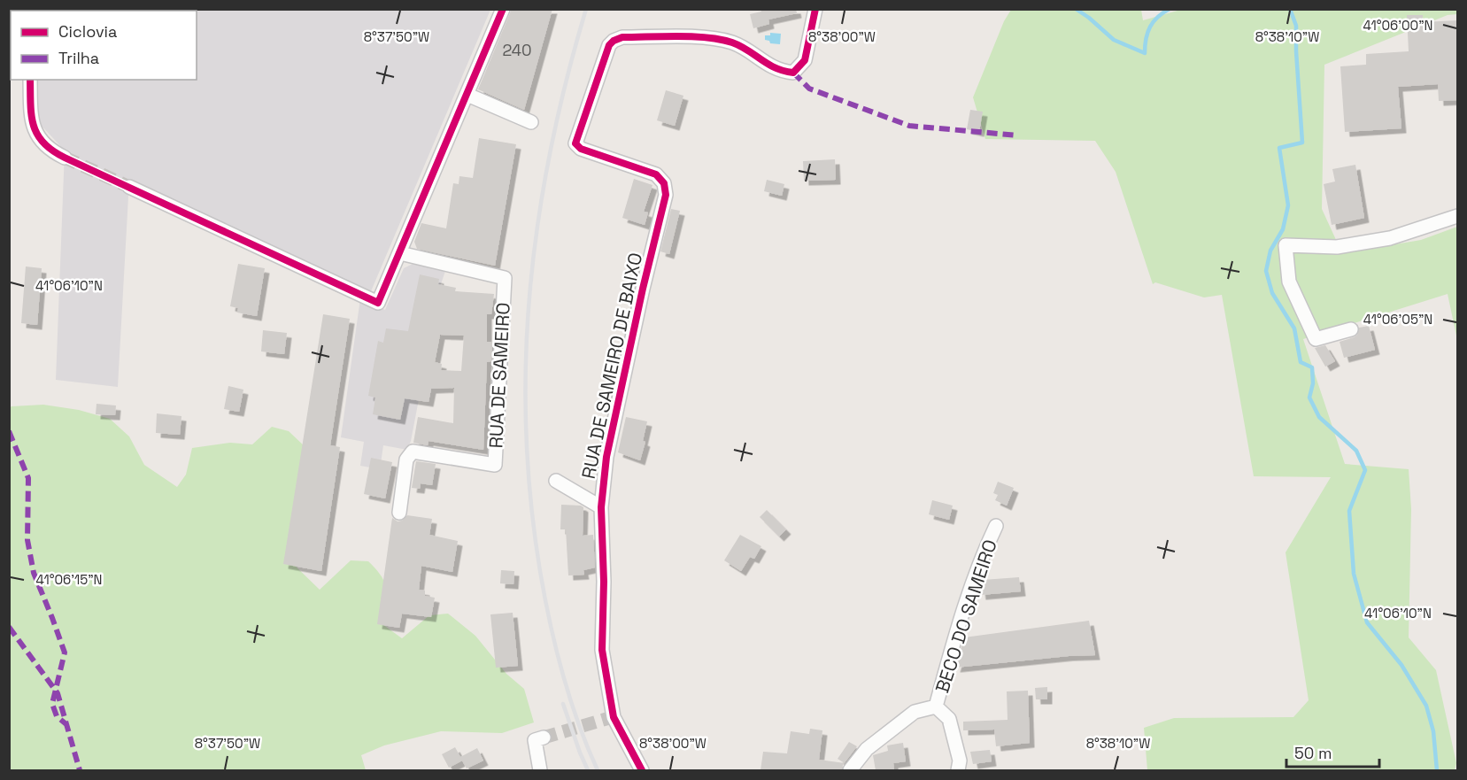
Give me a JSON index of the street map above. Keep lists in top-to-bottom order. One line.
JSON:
{"streets":{"street":["RUA DE SAMEIRO DE BAIXO","RUA DE SAMEIRO","BECO DO SAMEIRO"]},"house_numbers":["240"],"legend":["Ciclovia","Trilha"],"scale_bar":"50 m","coordinates":["41°06'00\"N","8°37'50\"W","8°38'00\"W","8°38'10\"W","41°06'10\"N","41°06'05\"N","41°06'15\"N"]}
